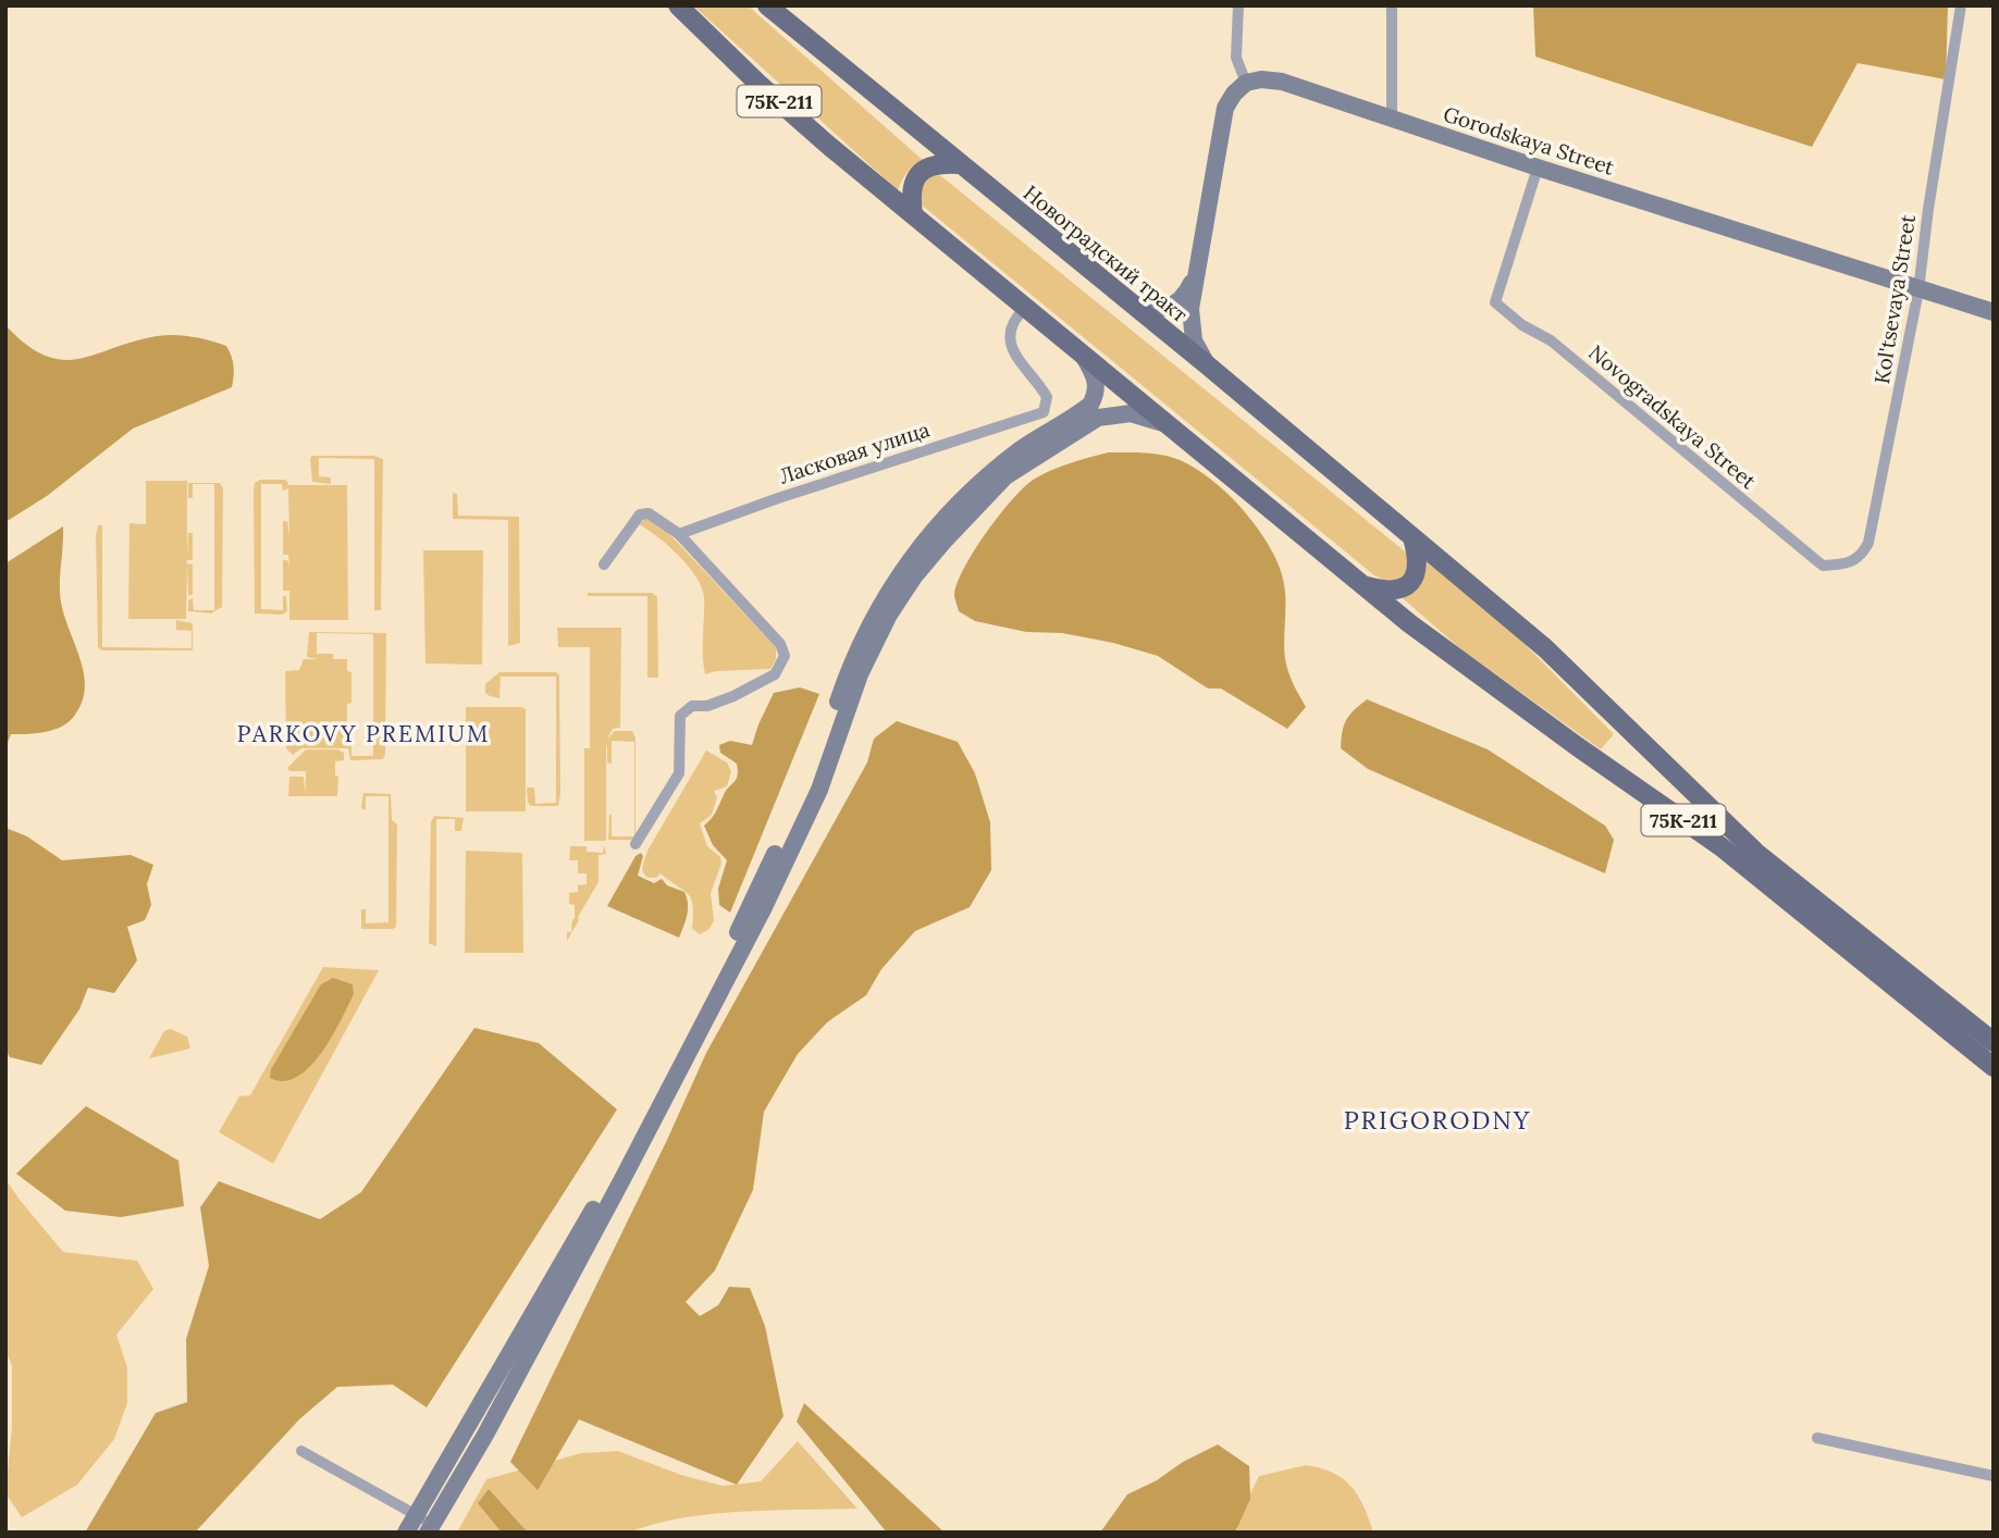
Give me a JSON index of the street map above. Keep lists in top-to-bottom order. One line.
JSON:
{"streets":{"main road":["75К-211","Gorodskaya Street","Новоградский тракт"],"street":["Kol'tsevaya Street","Novogradskaya Street","Ласковая улица"]},"crossings":[["75К-211","Ласковая улица"],["Gorodskaya Street","Kol'tsevaya Street"],["Gorodskaya Street","Novogradskaya Street"],["Kol'tsevaya Street","Novogradskaya Street"]],"districts":["PARKOVY PREMIUM","PRIGORODNY"]}
